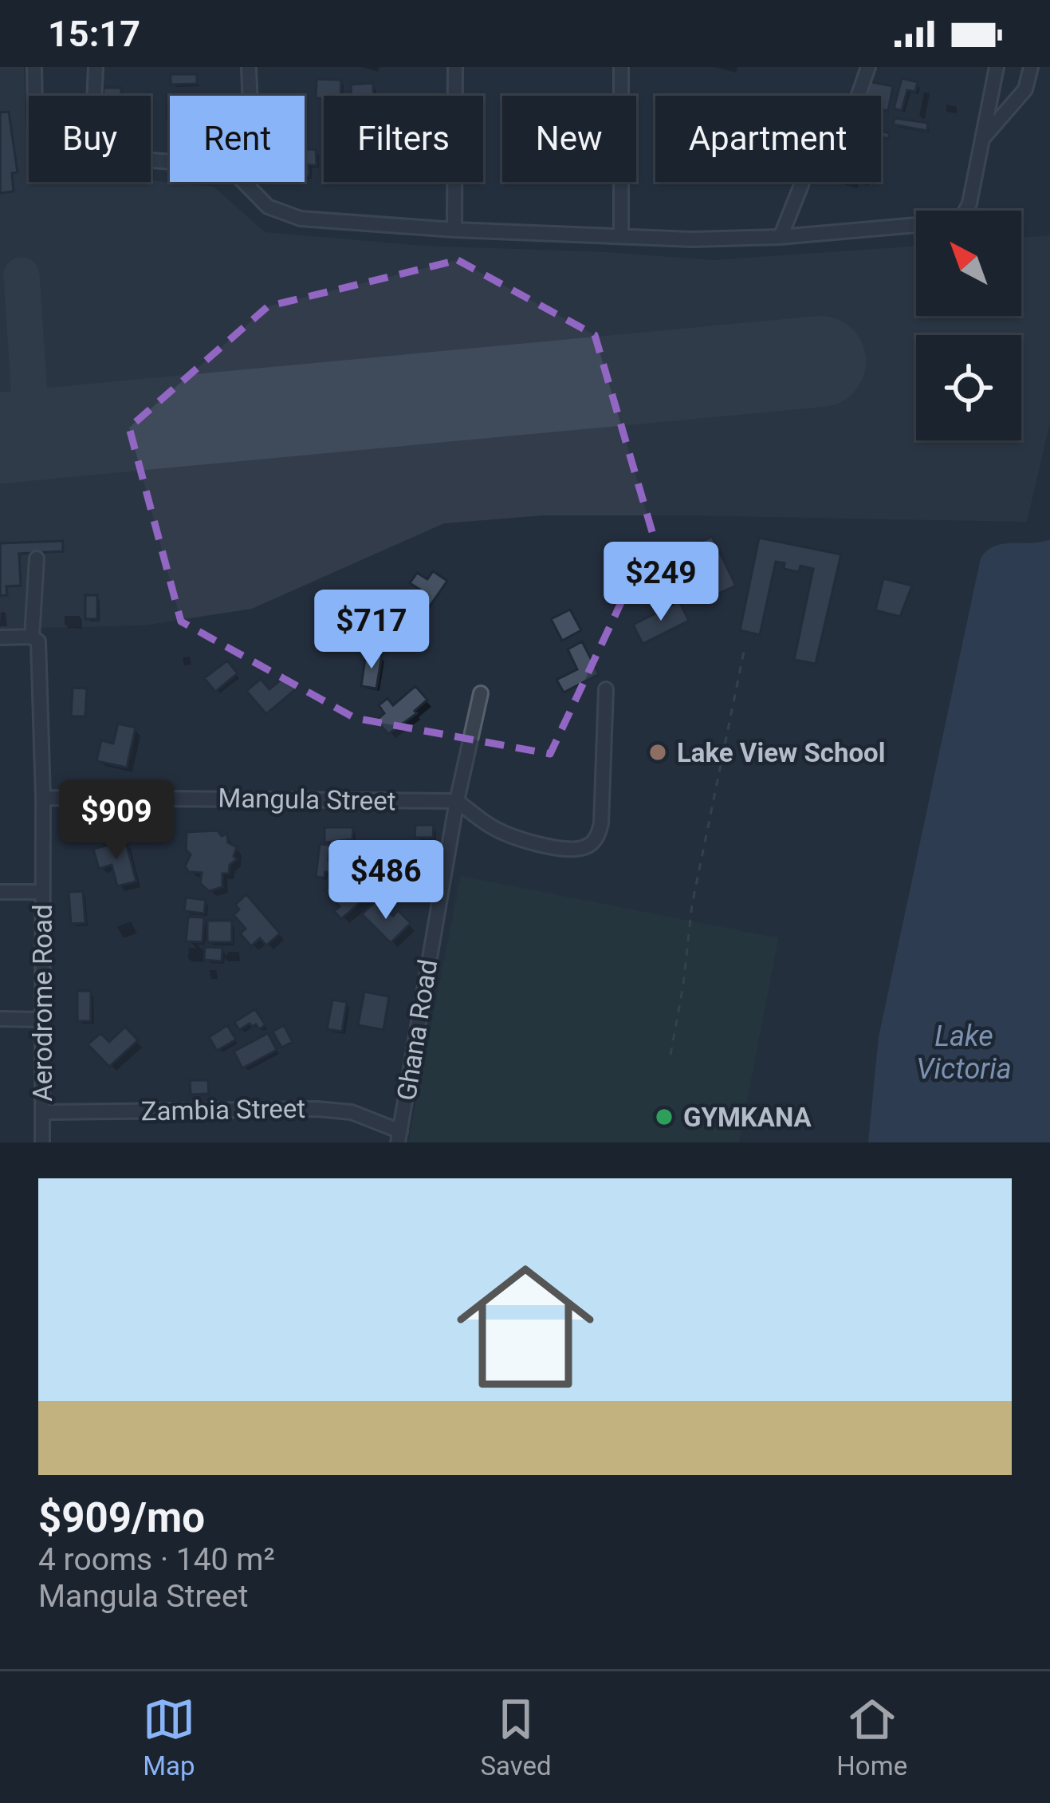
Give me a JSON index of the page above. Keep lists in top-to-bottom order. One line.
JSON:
{"streets":{"street":["Mangula Street","Aerodrome Road","Ghana Road","Zambia Street"]},"crossings":[["Mangula Street","Aerodrome Road"],["Mangula Street","Ghana Road"],["Aerodrome Road","Zambia Street"],["Ghana Road","Zambia Street"]],"water":["Lake Victoria"],"places":["Lake View School","GYMKANA"],"north":"top left","page":{"status":"15:17","chip":["Buy","Rent","Filters","New","Apartment"],"price":["$249","$717","$909","$486"],"list":[{"name":"$909/mo","note":"4 rooms · 140 m² · Mangula Street"}],"tabs":["Map","Saved","Home"]}}
